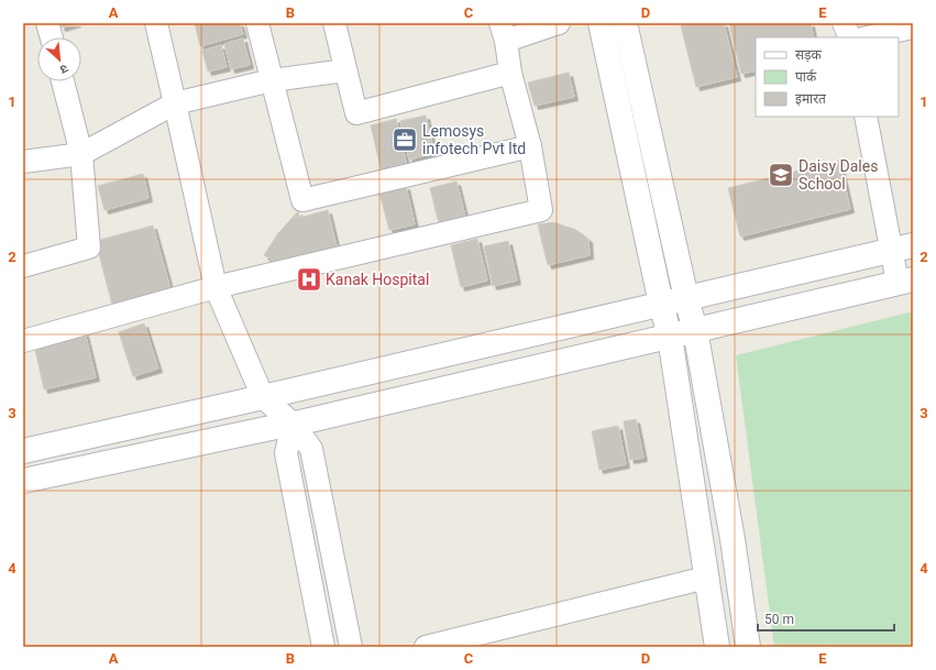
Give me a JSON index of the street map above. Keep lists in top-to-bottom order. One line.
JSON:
{"places":{"office":["Lemosys infotech Pvt ltd"],"school or university":["Daisy Dales School"],"hospital":["Kanak Hospital"]},"legend":["सड़क","पार्क","इमारत"],"scale_bar":"50 m","north":"bottom right","grid":{"columns":["A","B","C","D","E"],"rows":["1","2","3","4"]}}
